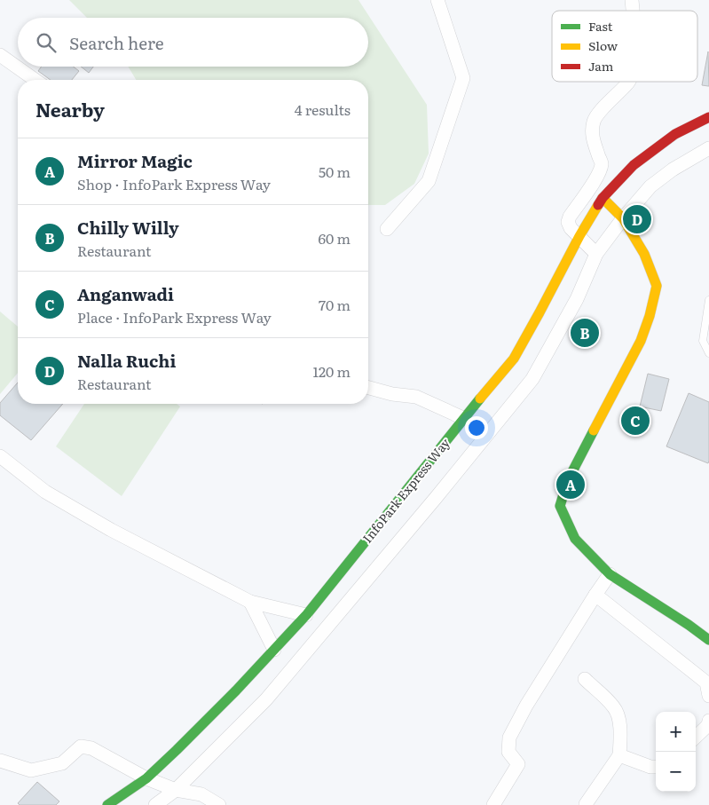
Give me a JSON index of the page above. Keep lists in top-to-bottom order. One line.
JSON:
{"streets":{"street":["InfoPark Express Way"]},"legend":["Fast","Slow","Jam"],"page":{"search":"Search here","heading":["Nearby","4 results"],"list":[{"mark":"A","name":"Mirror Magic","note":"Shop · InfoPark Express Way","value":"50 m"},{"mark":"B","name":"Chilly Willy","note":"Restaurant","value":"60 m"},{"mark":"C","name":"Anganwadi","note":"Place · InfoPark Express Way","value":"70 m"},{"mark":"D","name":"Nalla Ruchi","note":"Restaurant","value":"120 m"}],"pins":["D","B","C","A"],"map_buttons":["+","−"]}}
